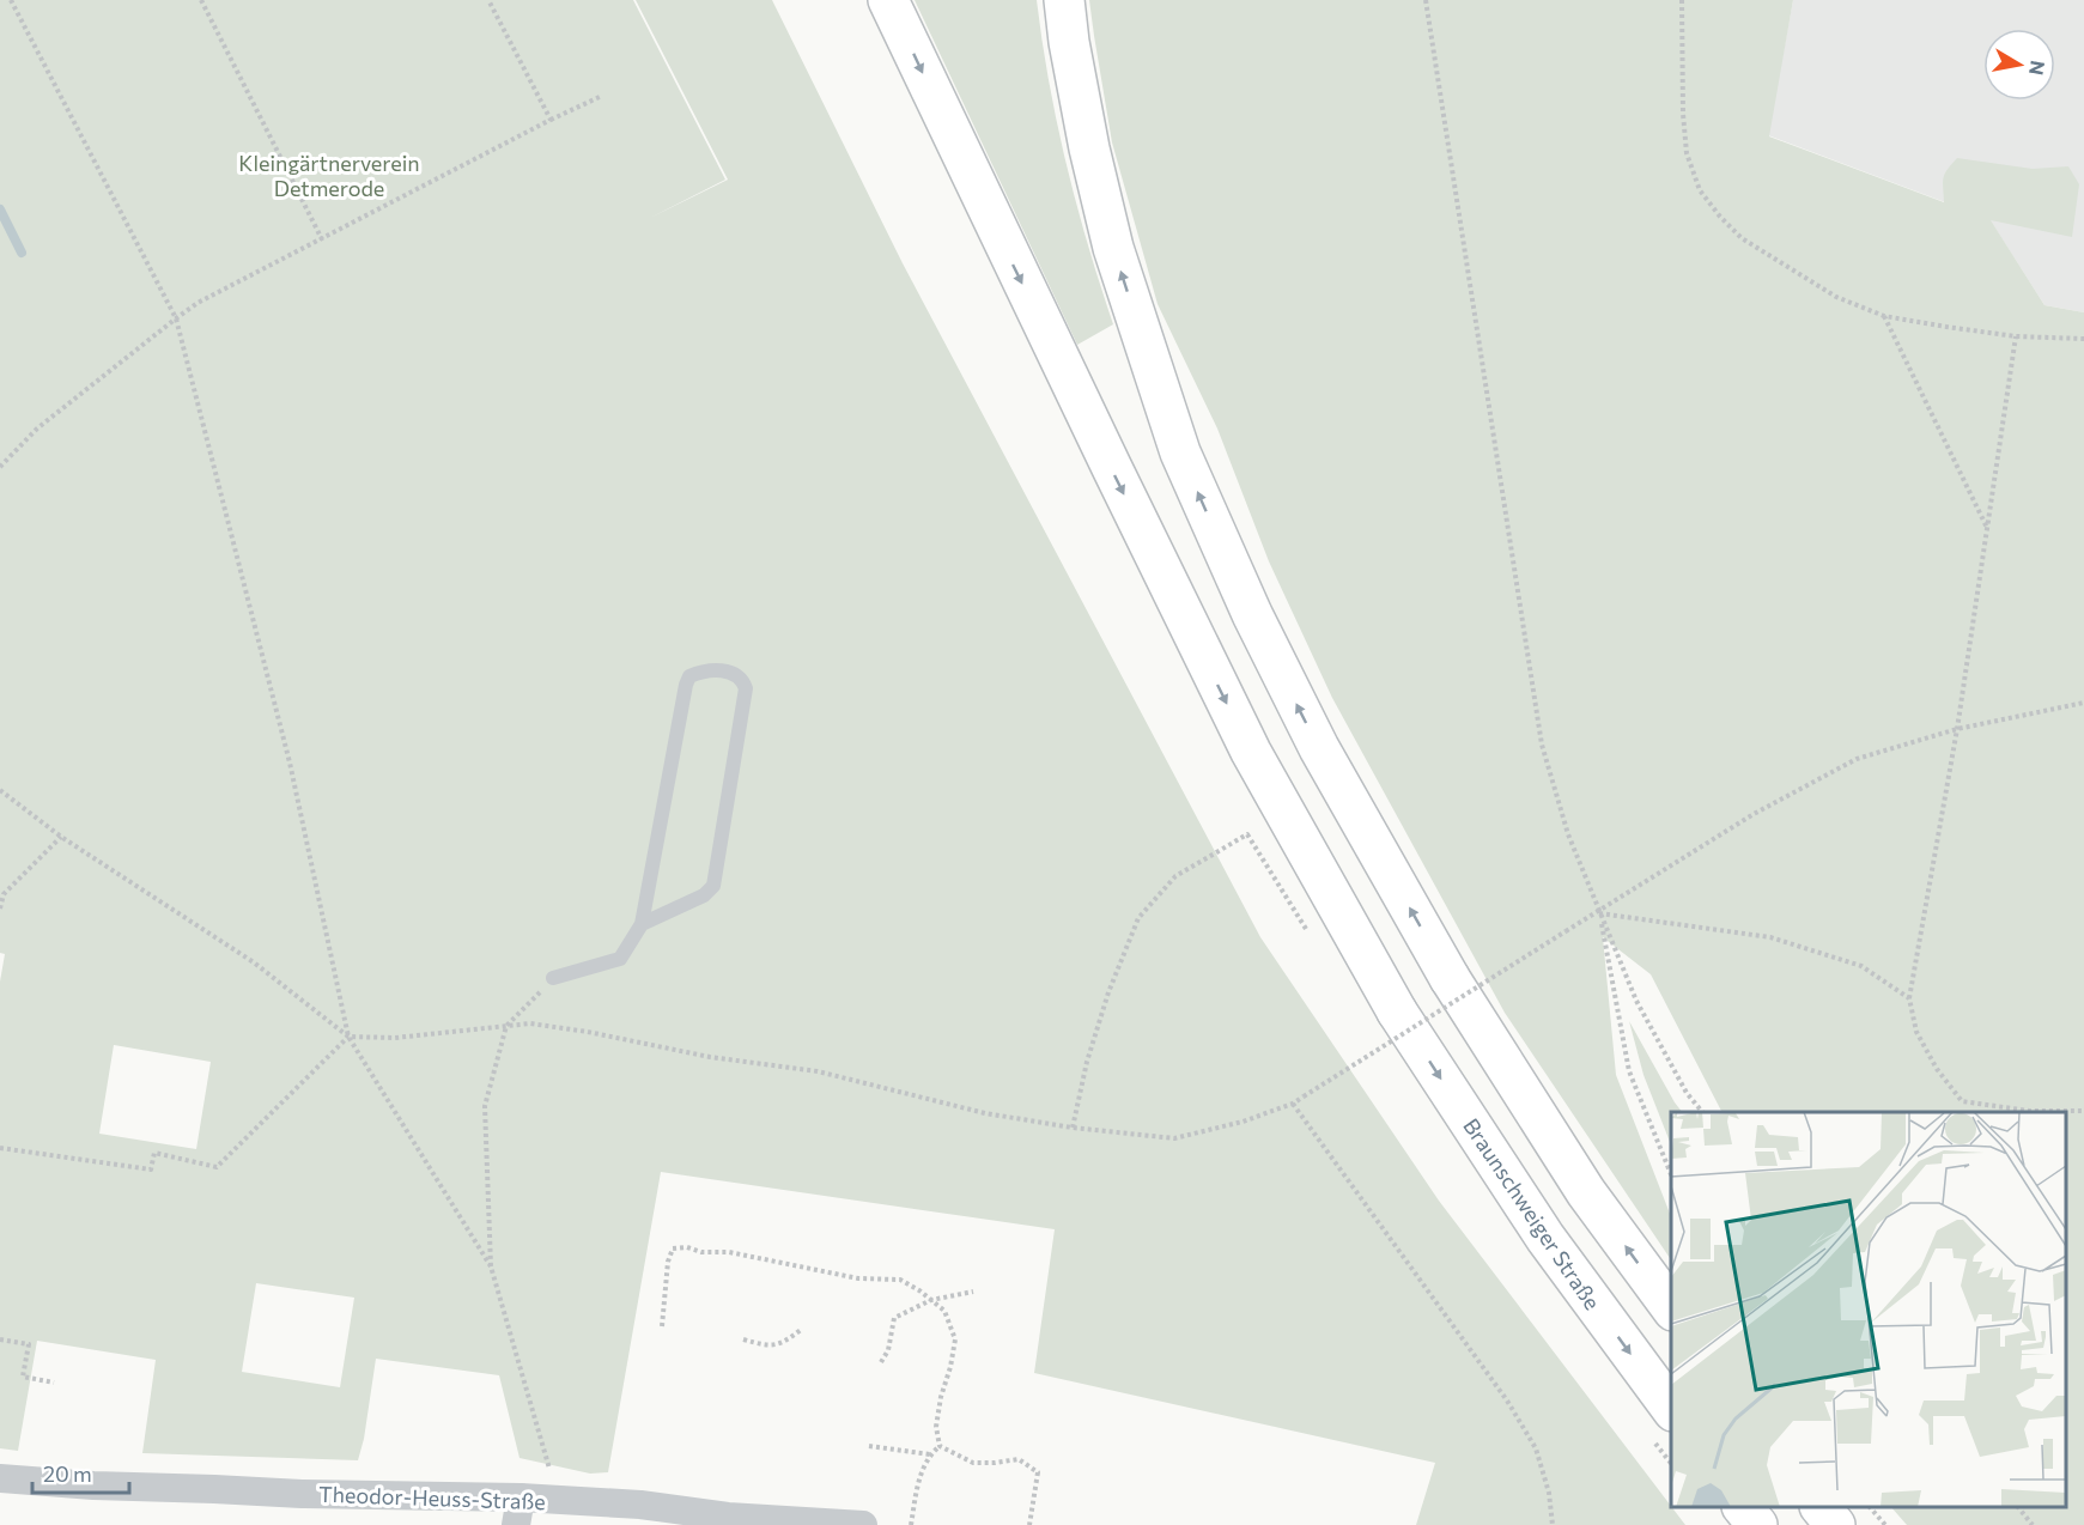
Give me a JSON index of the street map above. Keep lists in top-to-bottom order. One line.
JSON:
{"streets":{"highway":["Braunschweiger Straße"],"street":["Theodor-Heuss-Straße"]},"parks":["Kleingärtnerverein Detmerode"],"scale_bar":"20 m","north":"right"}
